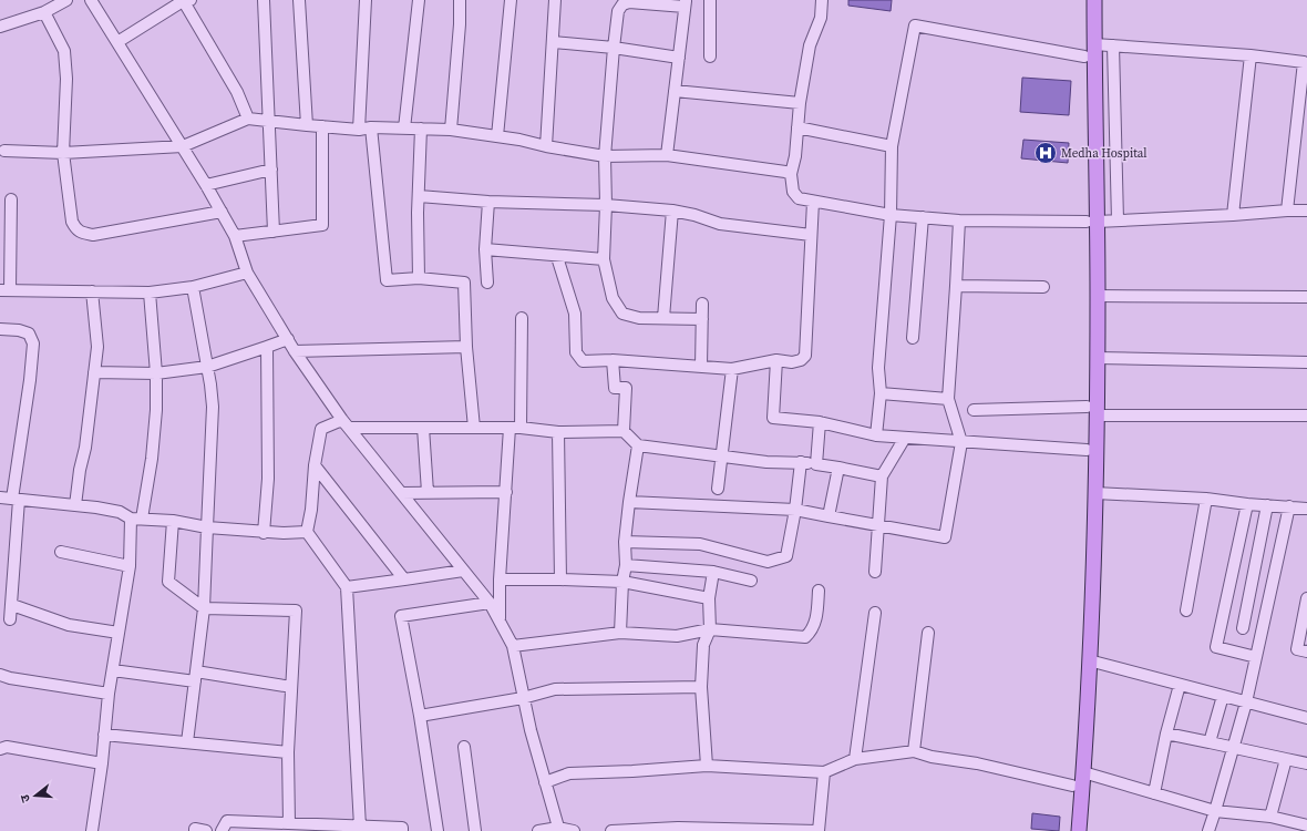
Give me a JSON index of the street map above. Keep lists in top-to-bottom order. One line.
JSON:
{"places":{"hospital":["Medha Hospital"]},"north":"left"}
